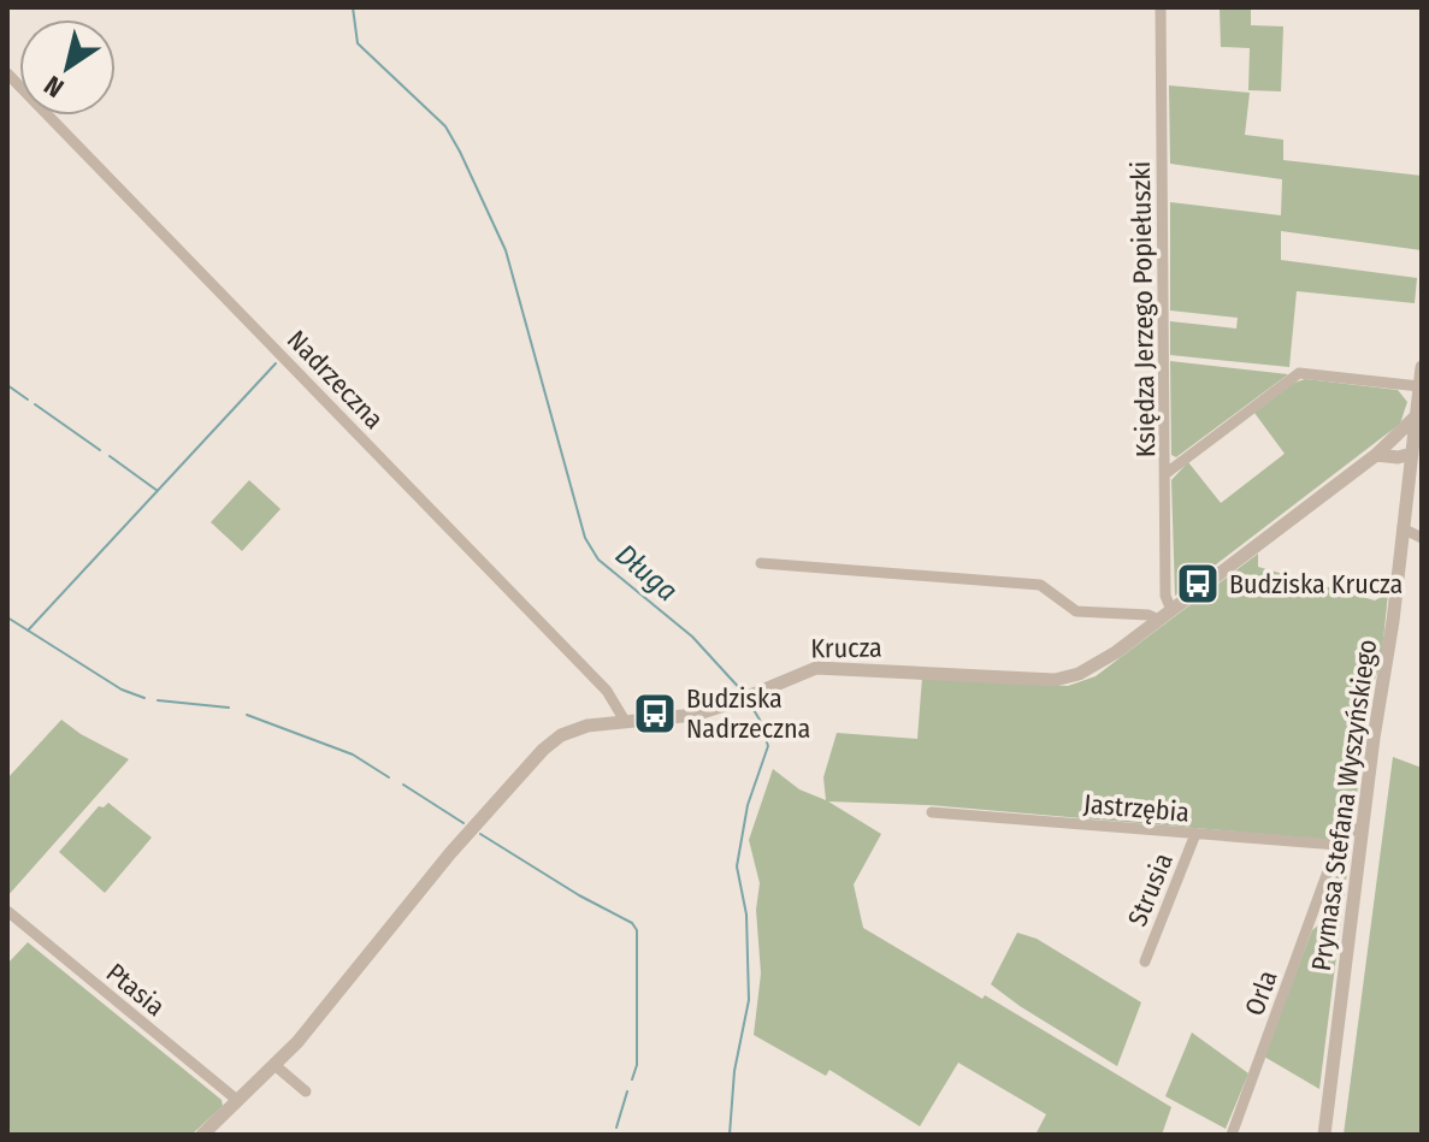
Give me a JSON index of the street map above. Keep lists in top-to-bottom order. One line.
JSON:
{"streets":{"street":["Księdza Jerzego Popiełuszki","Nadrzeczna","Krucza","Prymasa Stefana Wyszyńskiego","Jastrzębia","Strusia","Ptasia","Orla"]},"crossings":[["Księdza Jerzego Popiełuszki","Krucza"],["Nadrzeczna","Krucza"],["Krucza","Prymasa Stefana Wyszyńskiego"],["Krucza","Ptasia"],["Jastrzębia","Strusia"],["Jastrzębia","Orla"]],"water":["Długa"],"places":{"bus stop":["Budziska Krucza","Budziska Nadrzeczna"]},"north":"bottom left"}
